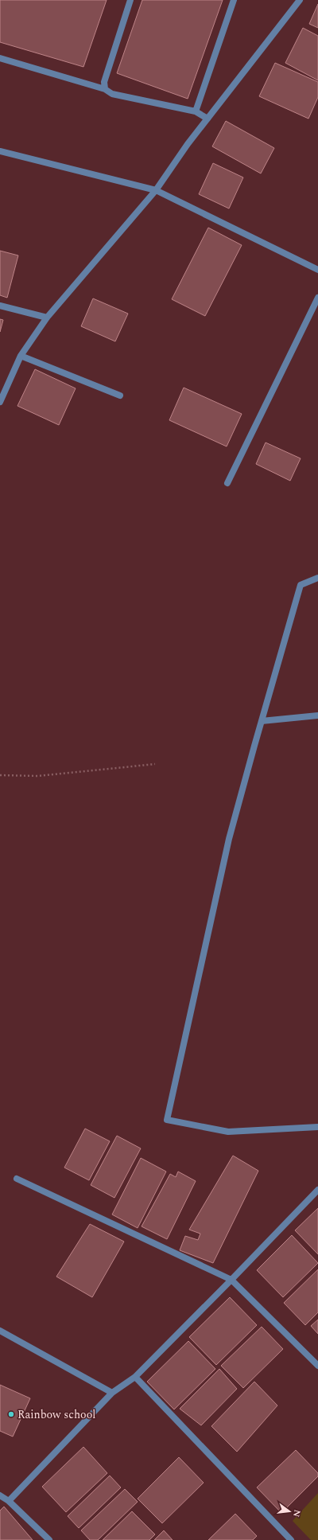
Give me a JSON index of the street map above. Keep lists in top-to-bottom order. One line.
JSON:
{"places":["Rainbow school"],"north":"right"}
